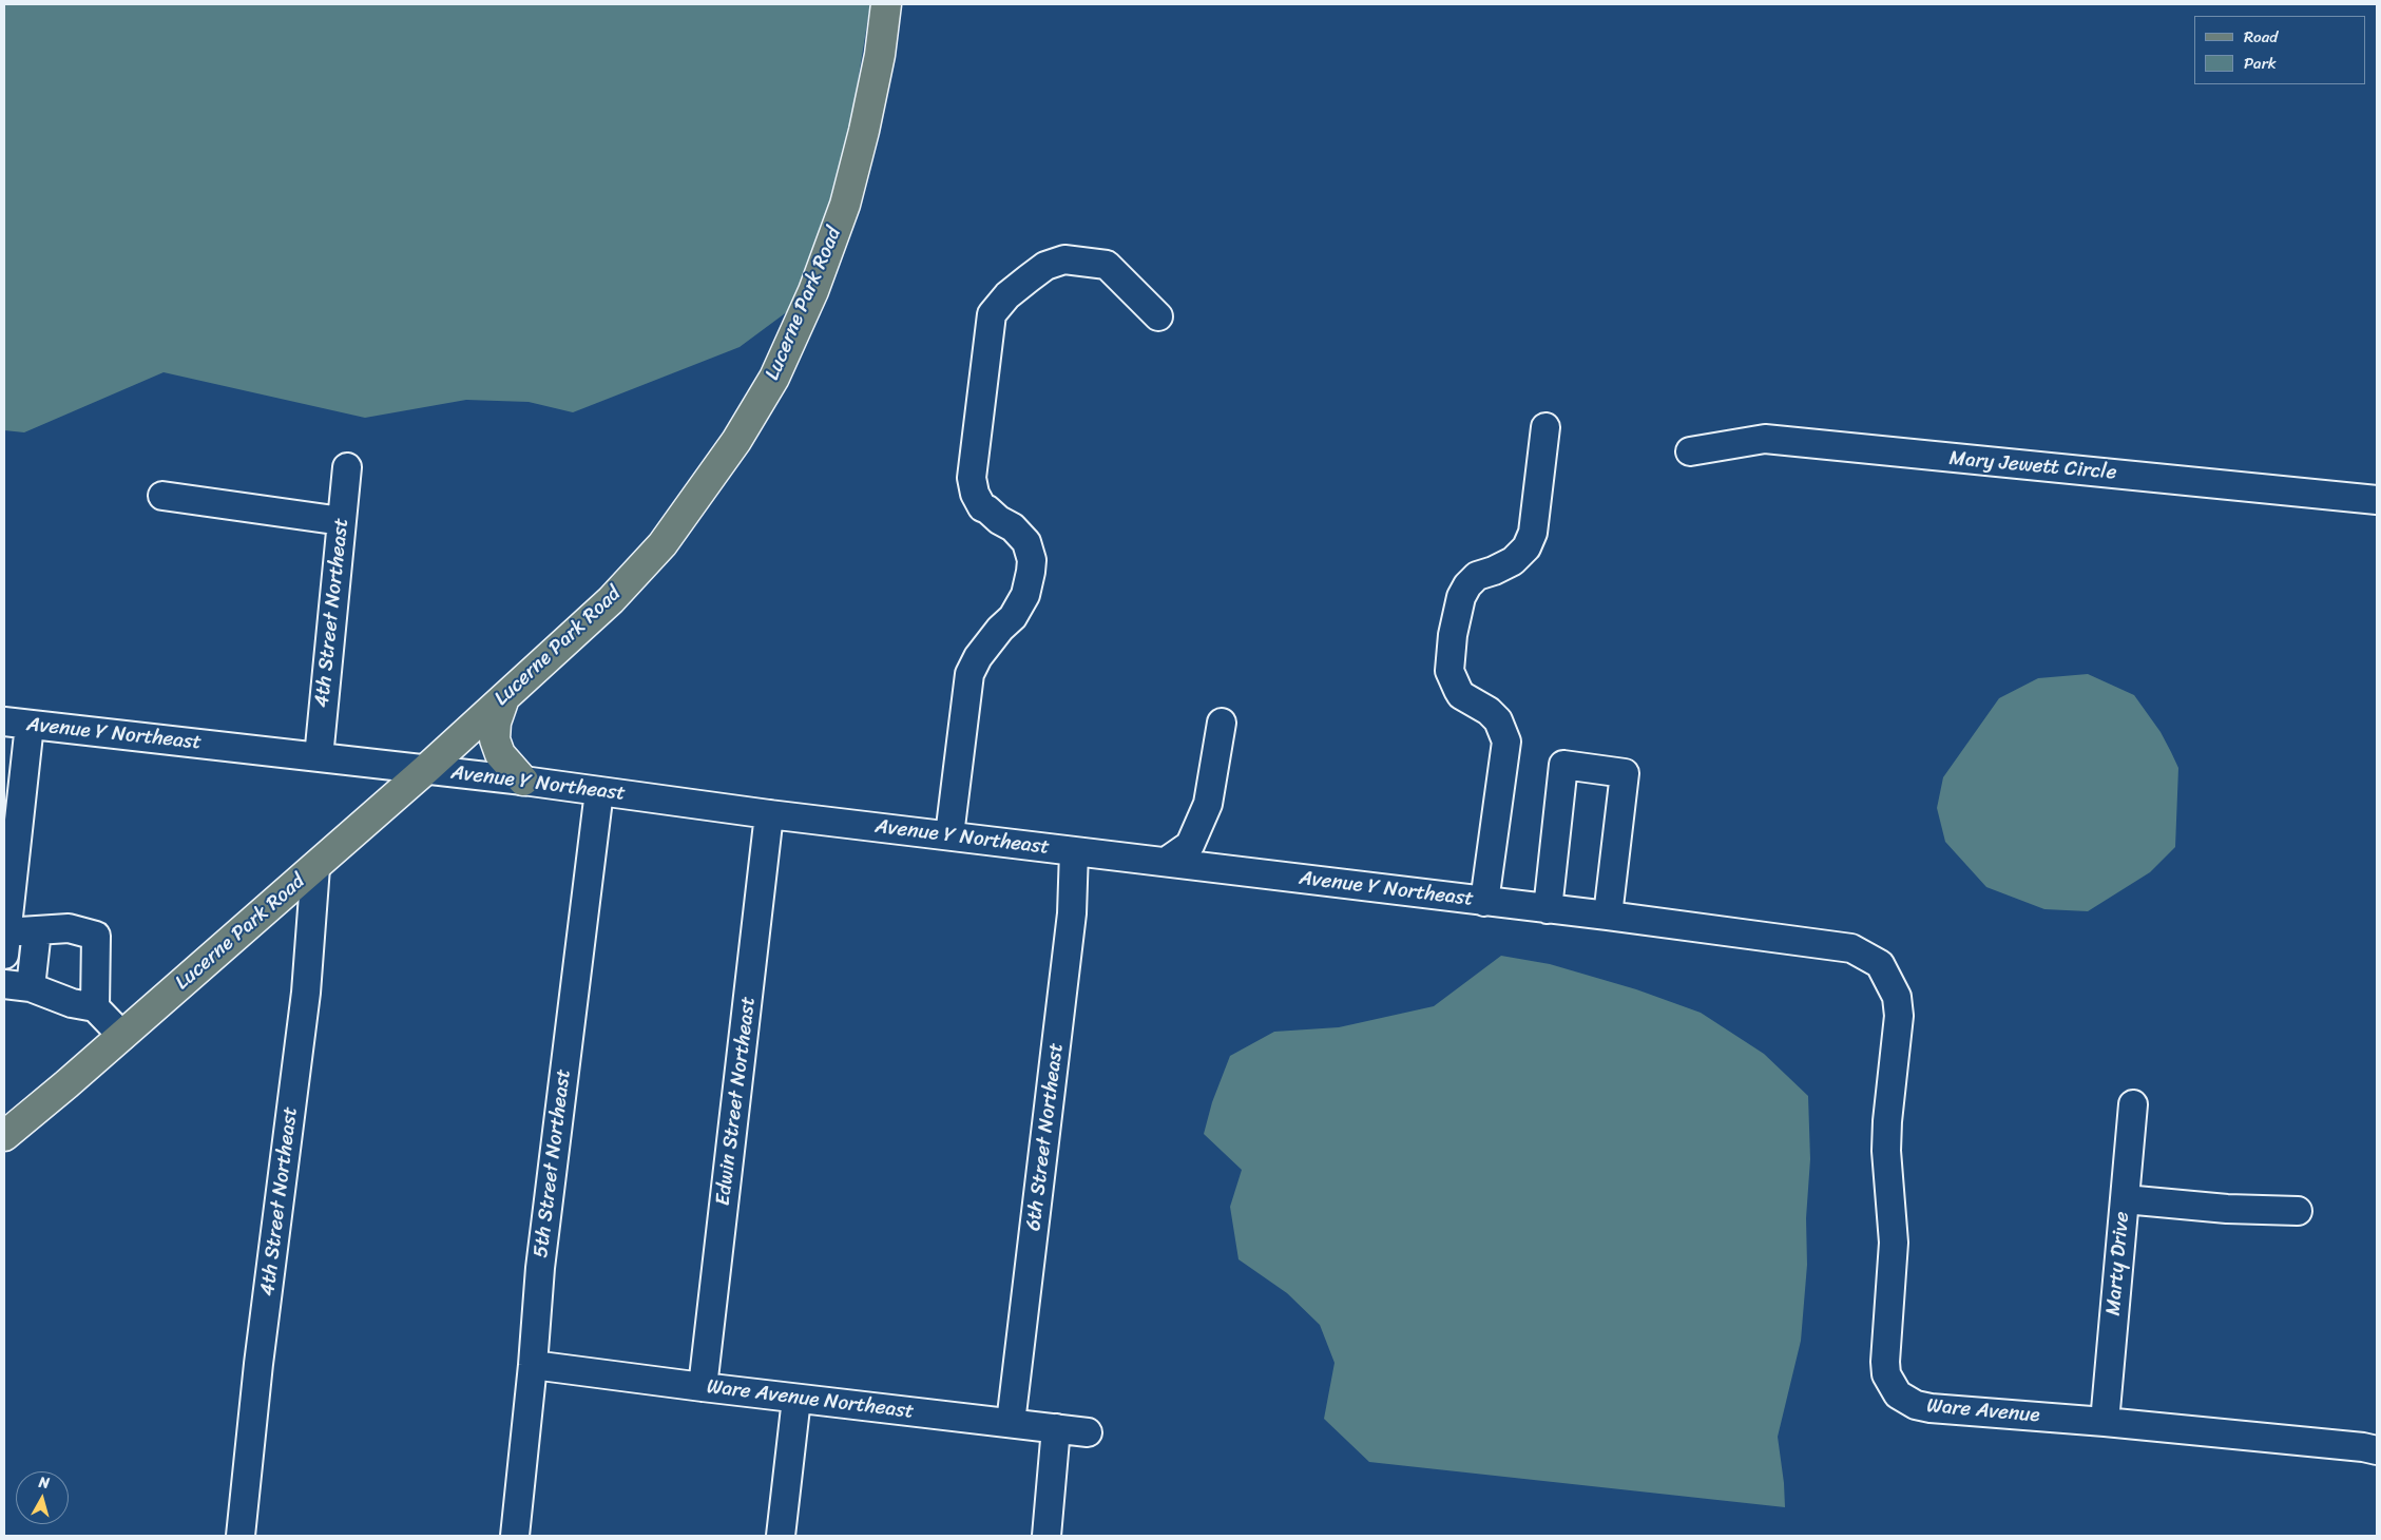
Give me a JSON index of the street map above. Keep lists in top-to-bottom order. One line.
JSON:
{"streets":{"main road":["Lucerne Park Road"],"street":["Mary Jewett Circle","4th Street Northeast","Avenue Y Northeast","Edwin Street Northeast","6th Street Northeast","5th Street Northeast","Marty Drive","Ware Avenue Northeast","Ware Avenue"]},"crossings":[["Lucerne Park Road","4th Street Northeast"],["Lucerne Park Road","Avenue Y Northeast"],["4th Street Northeast","Avenue Y Northeast"],["Avenue Y Northeast","Edwin Street Northeast"],["Avenue Y Northeast","6th Street Northeast"],["Avenue Y Northeast","5th Street Northeast"],["Avenue Y Northeast","Ware Avenue"],["Edwin Street Northeast","Ware Avenue Northeast"],["6th Street Northeast","Ware Avenue Northeast"],["5th Street Northeast","Ware Avenue Northeast"],["Marty Drive","Ware Avenue"]],"legend":["Road","Park"],"north":"top"}
